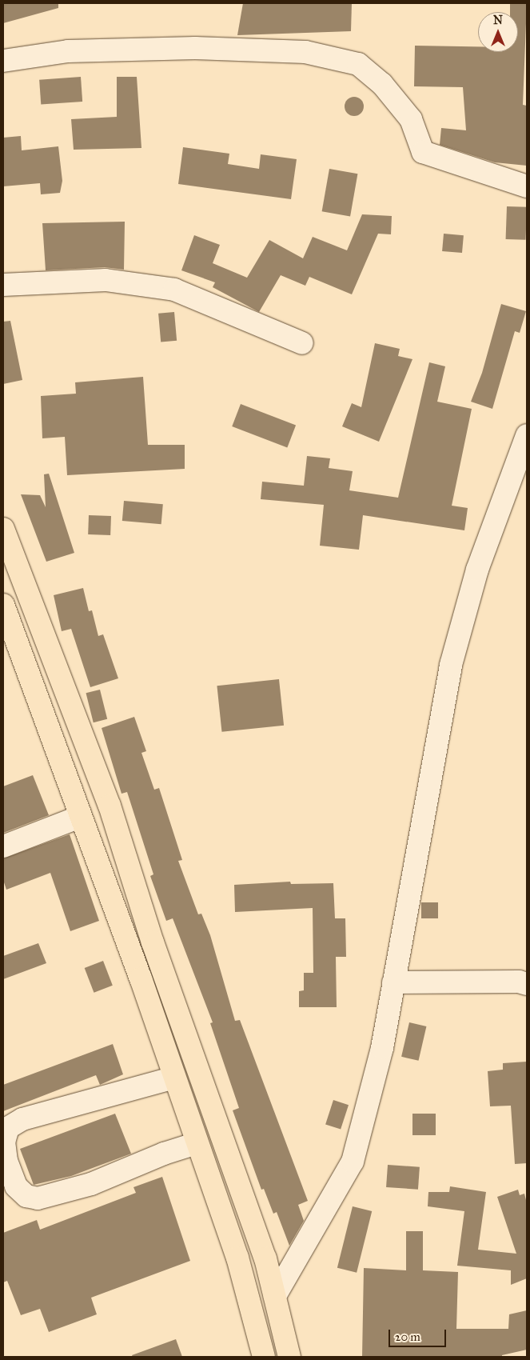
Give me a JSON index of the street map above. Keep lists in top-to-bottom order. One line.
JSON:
{"scale_bar":"20 m","north":"top"}
